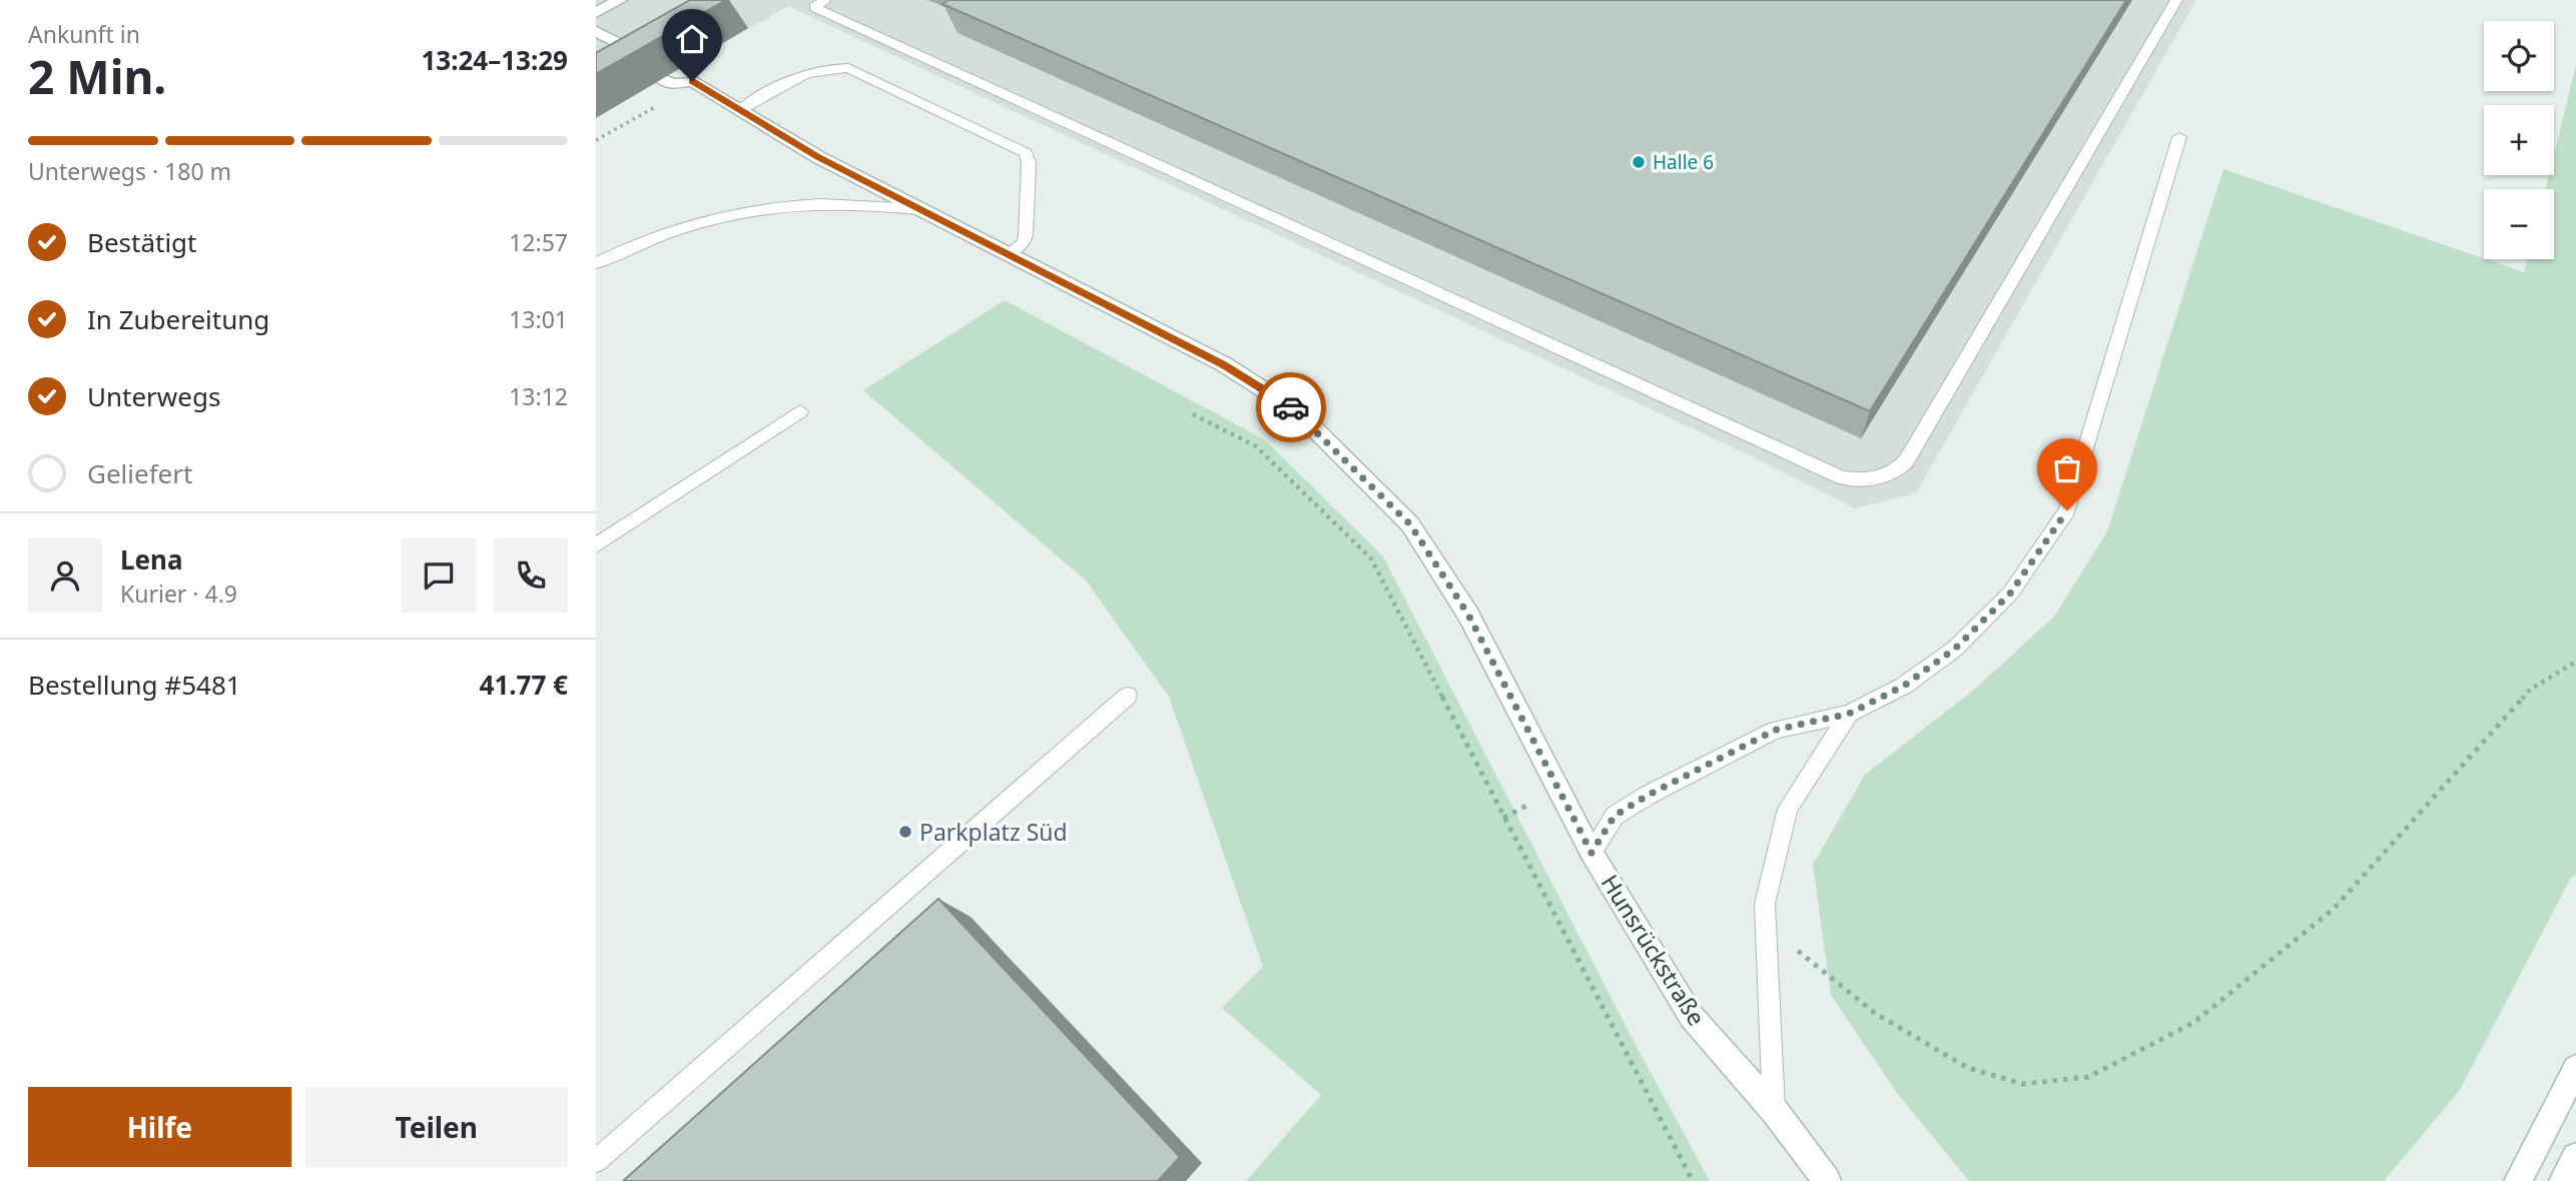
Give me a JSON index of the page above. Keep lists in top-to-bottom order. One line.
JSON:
{"streets":{"street":["Hunsrückstraße"]},"places":["Halle 6","Parkplatz Süd"],"page":{"heading":["2 Min.","Ankunft in","13:24–13:29"],"panel":["Lena","Kurier · 4.9","Bestellung #5481","41.77 €"],"map_buttons":["+","−"],"bar":"Unterwegs · 180 m","list":[["Bestätigt","12:57"],["In Zubereitung","13:01"],["Unterwegs","13:12"],"Geliefert"],"buttons":["Hilfe","Teilen"]}}
